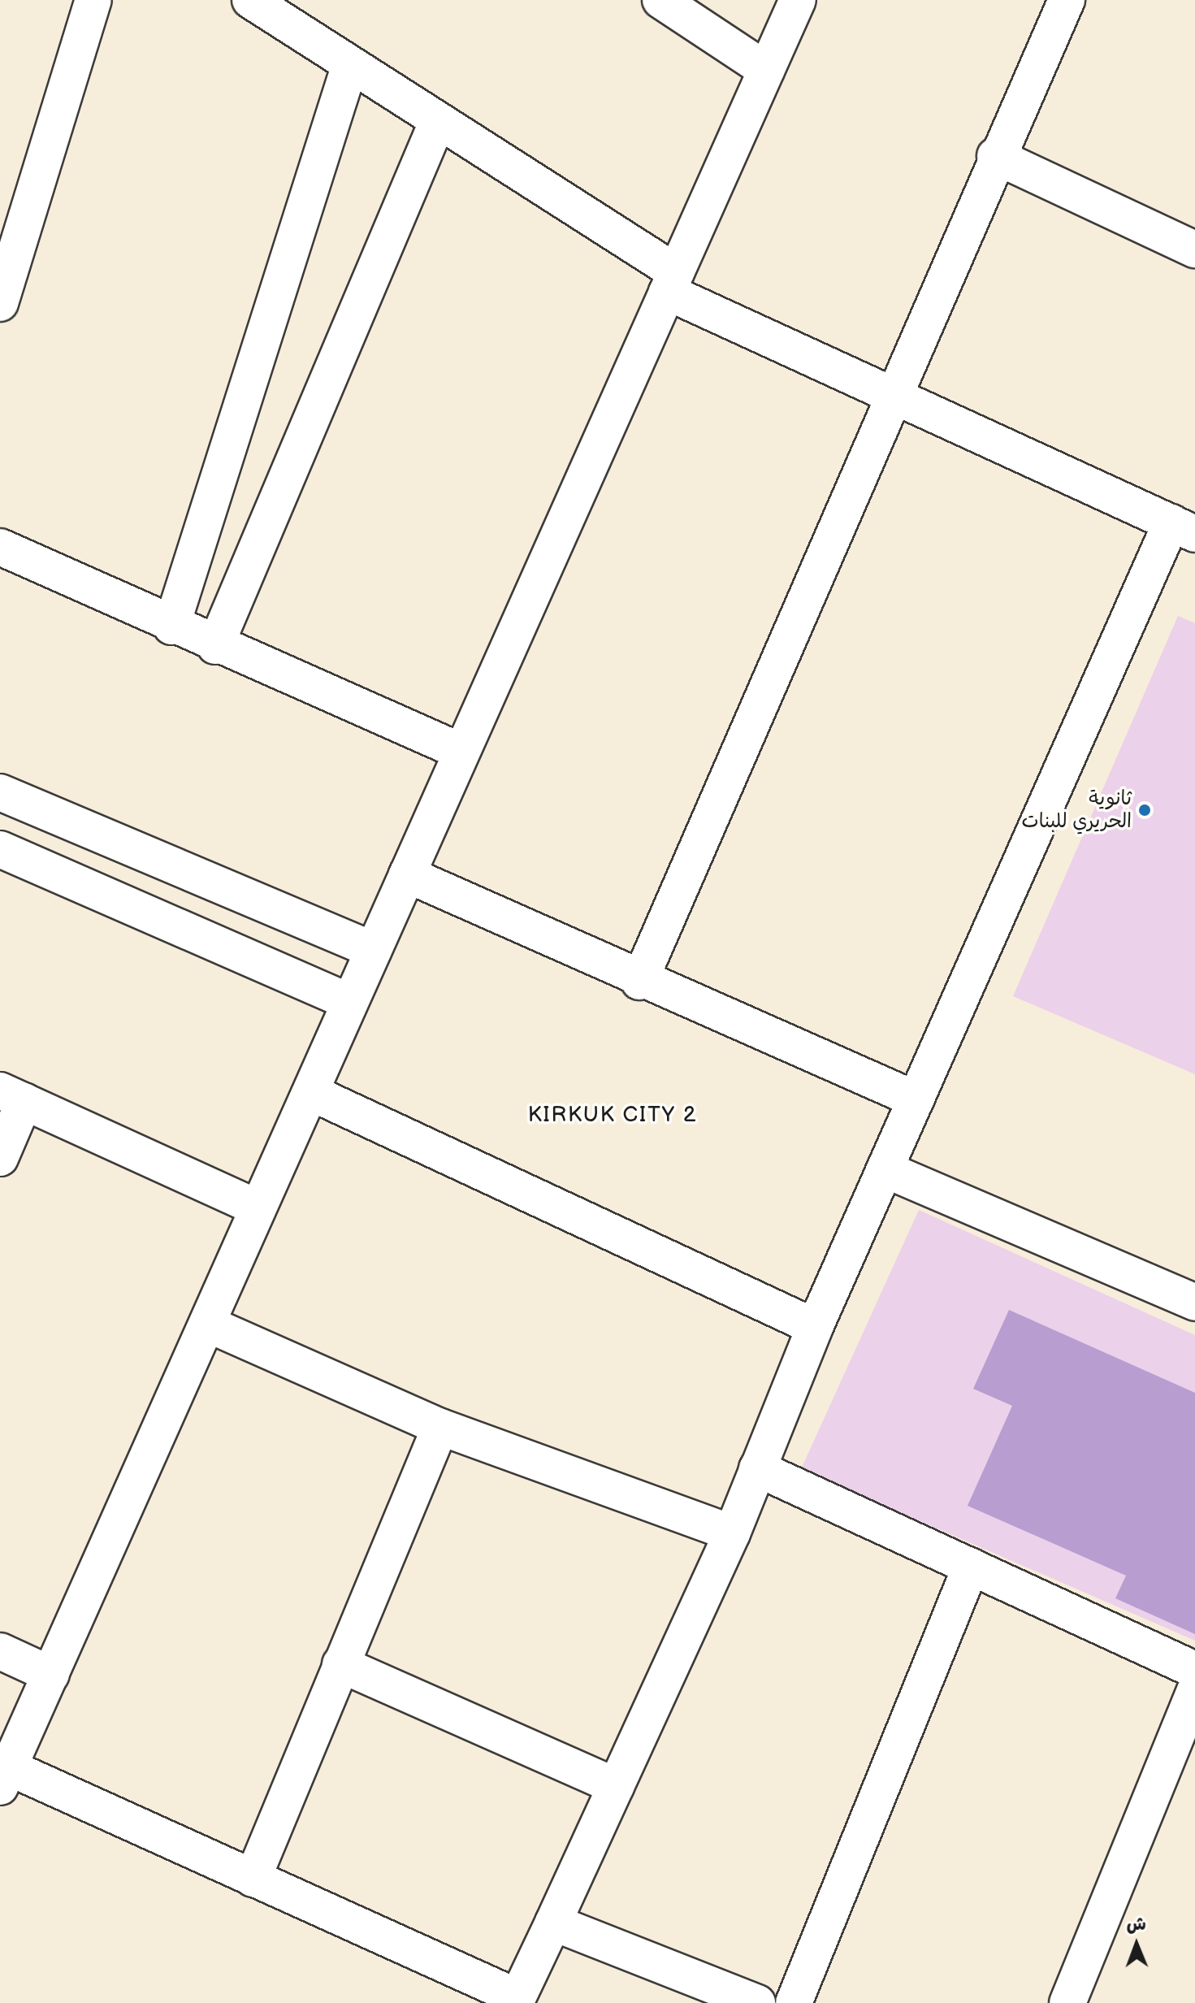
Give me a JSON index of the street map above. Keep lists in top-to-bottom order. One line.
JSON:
{"districts":["KIRKUK CITY 2"],"places":["ثانوية الحريري للبنات"],"north":"top"}
